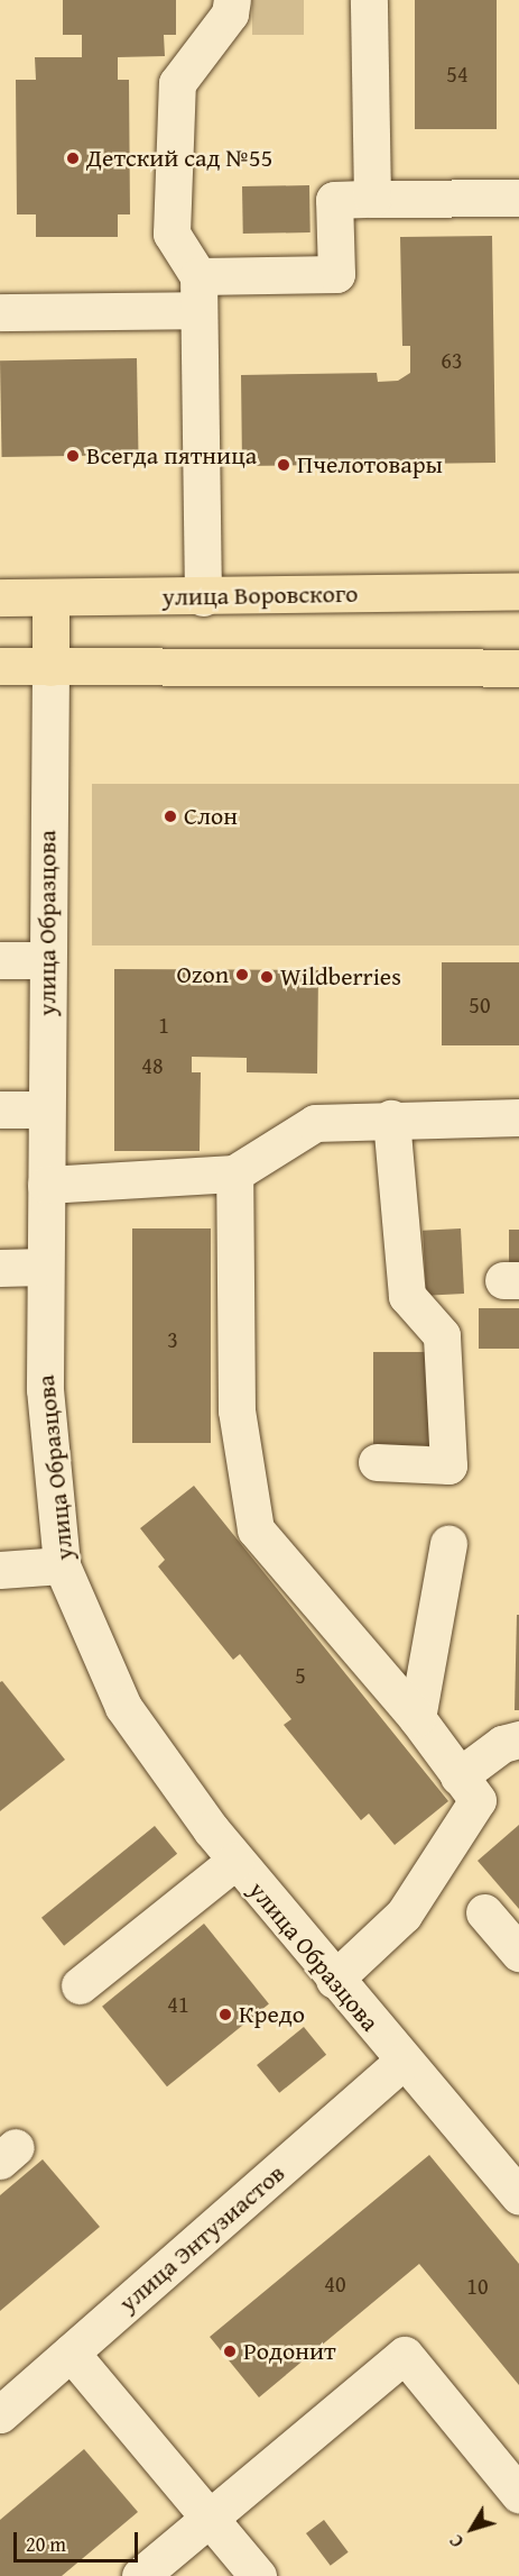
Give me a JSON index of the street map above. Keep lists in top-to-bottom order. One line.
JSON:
{"streets":{"main road":["улица Воровского"],"street":["улица Образцова","улица Энтузиастов"]},"crossings":[["улица Образцова","улица Энтузиастов"]],"places":["Детский сад №55","Всегда пятница","Пчелотовары","Слон","Ozon","Wildberries","Кредо","Родонит"],"house_numbers":["54","63","50","1","48","3","5","41","40","10"],"scale_bar":"20 m","north":"bottom left"}
